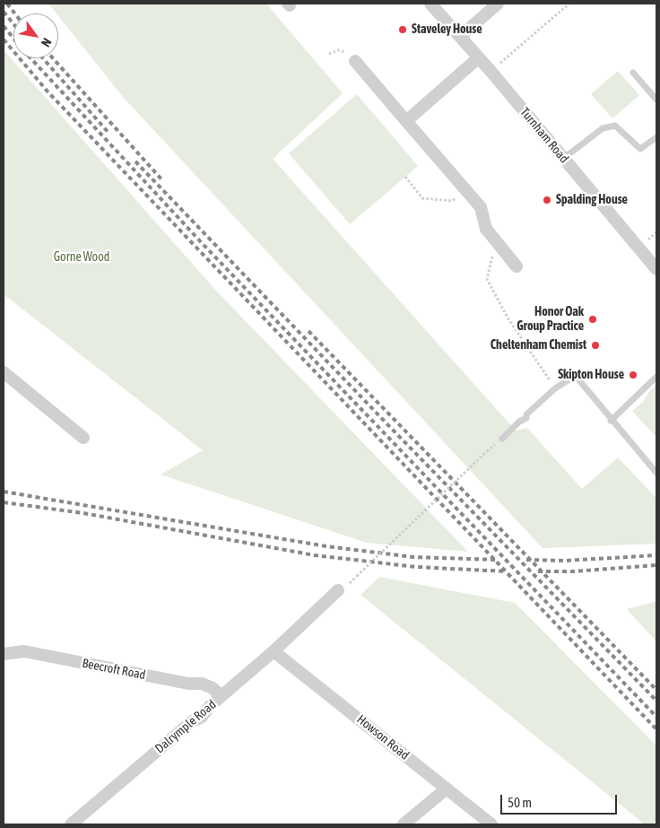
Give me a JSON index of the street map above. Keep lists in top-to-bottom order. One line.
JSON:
{"streets":{"street":["Turnham Road","Beecroft Road","Dalrymple Road","Howson Road"]},"crossings":[["Beecroft Road","Dalrymple Road"],["Dalrymple Road","Howson Road"]],"parks":["Gorne Wood"],"places":["Staveley House","Spalding House","Honor Oak Group Practice","Cheltenham Chemist","Skipton House"],"scale_bar":"50 m","north":"bottom right"}
